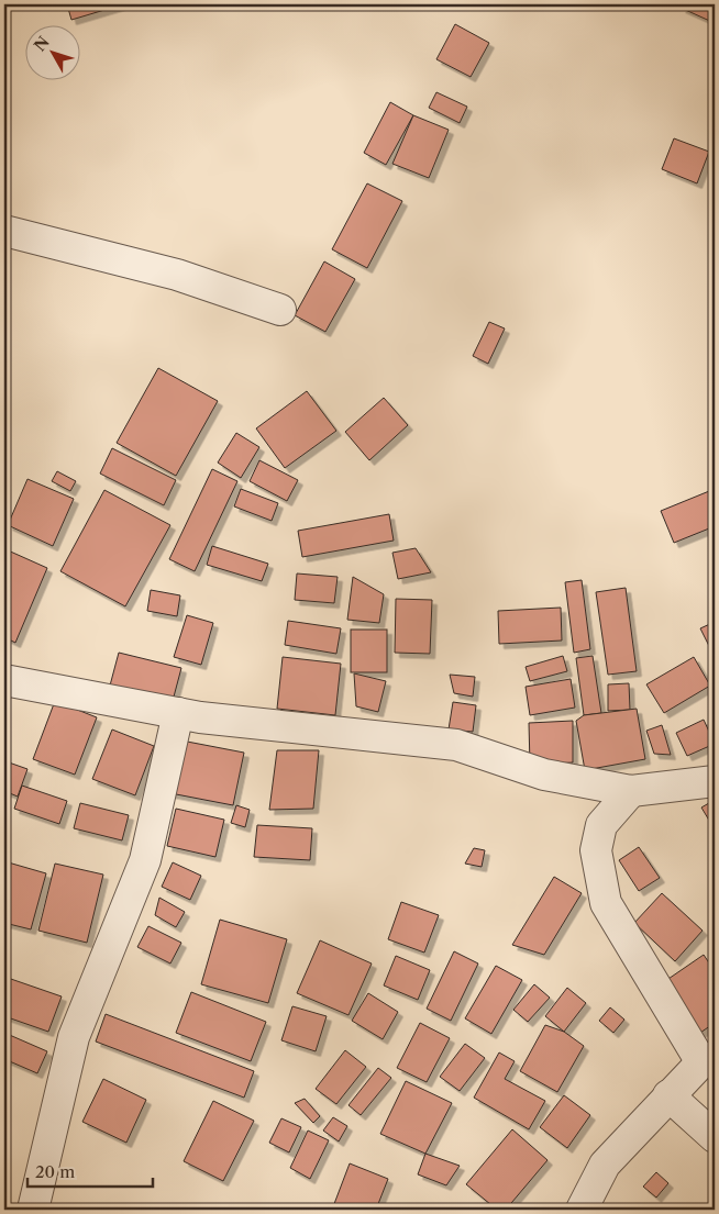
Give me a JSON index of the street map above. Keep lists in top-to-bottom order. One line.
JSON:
{"scale_bar":"20 m","north":"top left"}
